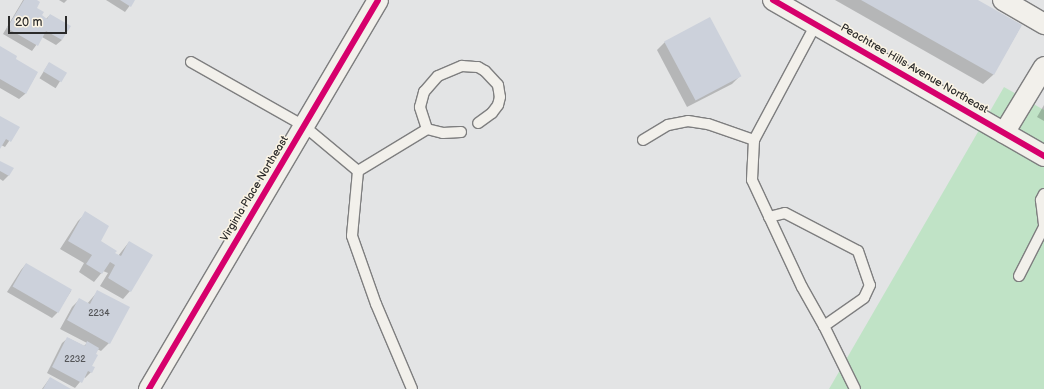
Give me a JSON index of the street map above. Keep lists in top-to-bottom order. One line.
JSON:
{"streets":{"street":["Peachtree Hills Avenue Northeast","Virginia Place Northeast"]},"house_numbers":["2234","2232"],"scale_bar":"20 m"}
